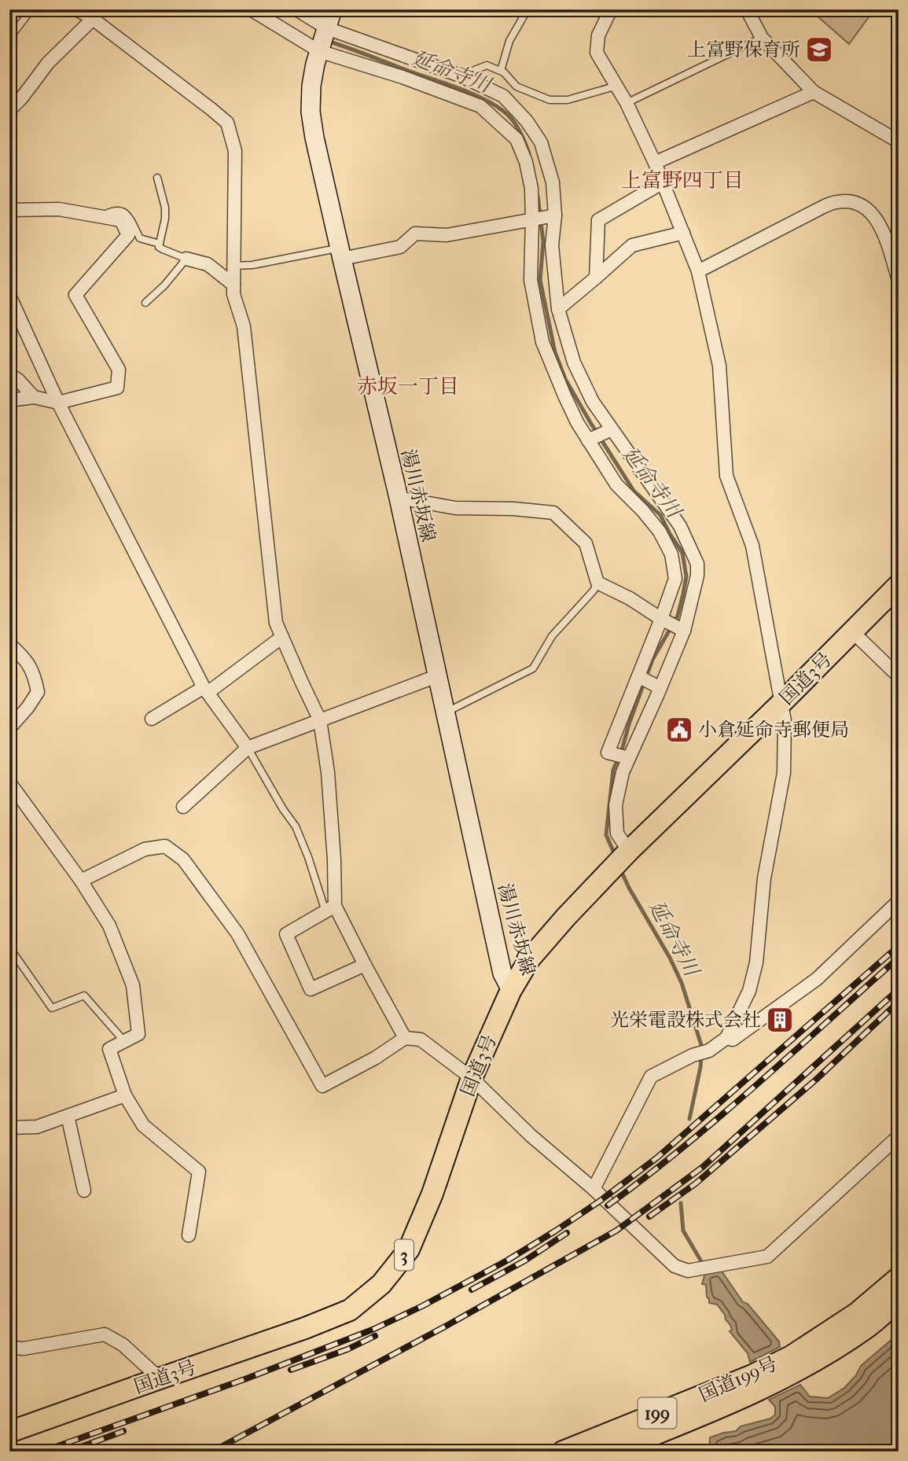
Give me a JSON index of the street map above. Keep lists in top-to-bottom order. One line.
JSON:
{"streets":{"highway":["国道3号","3","国道199号","199"],"main road":["湯川赤坂線"]},"crossings":[["湯川赤坂線","国道3号"]],"districts":["上富野四丁目","赤坂一丁目"],"water":["延命寺川"],"places":{"school or university":["上富野保育所"],"public building":["小倉延命寺郵便局"],"building":["光栄電設株式会社"]}}
